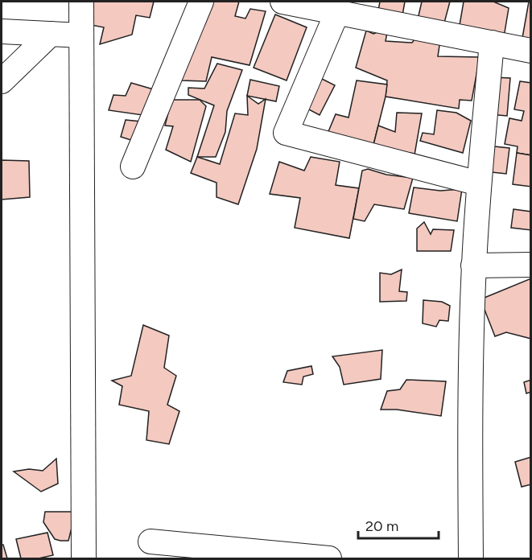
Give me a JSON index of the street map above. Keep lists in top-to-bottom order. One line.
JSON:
{"scale_bar":"20 m"}
